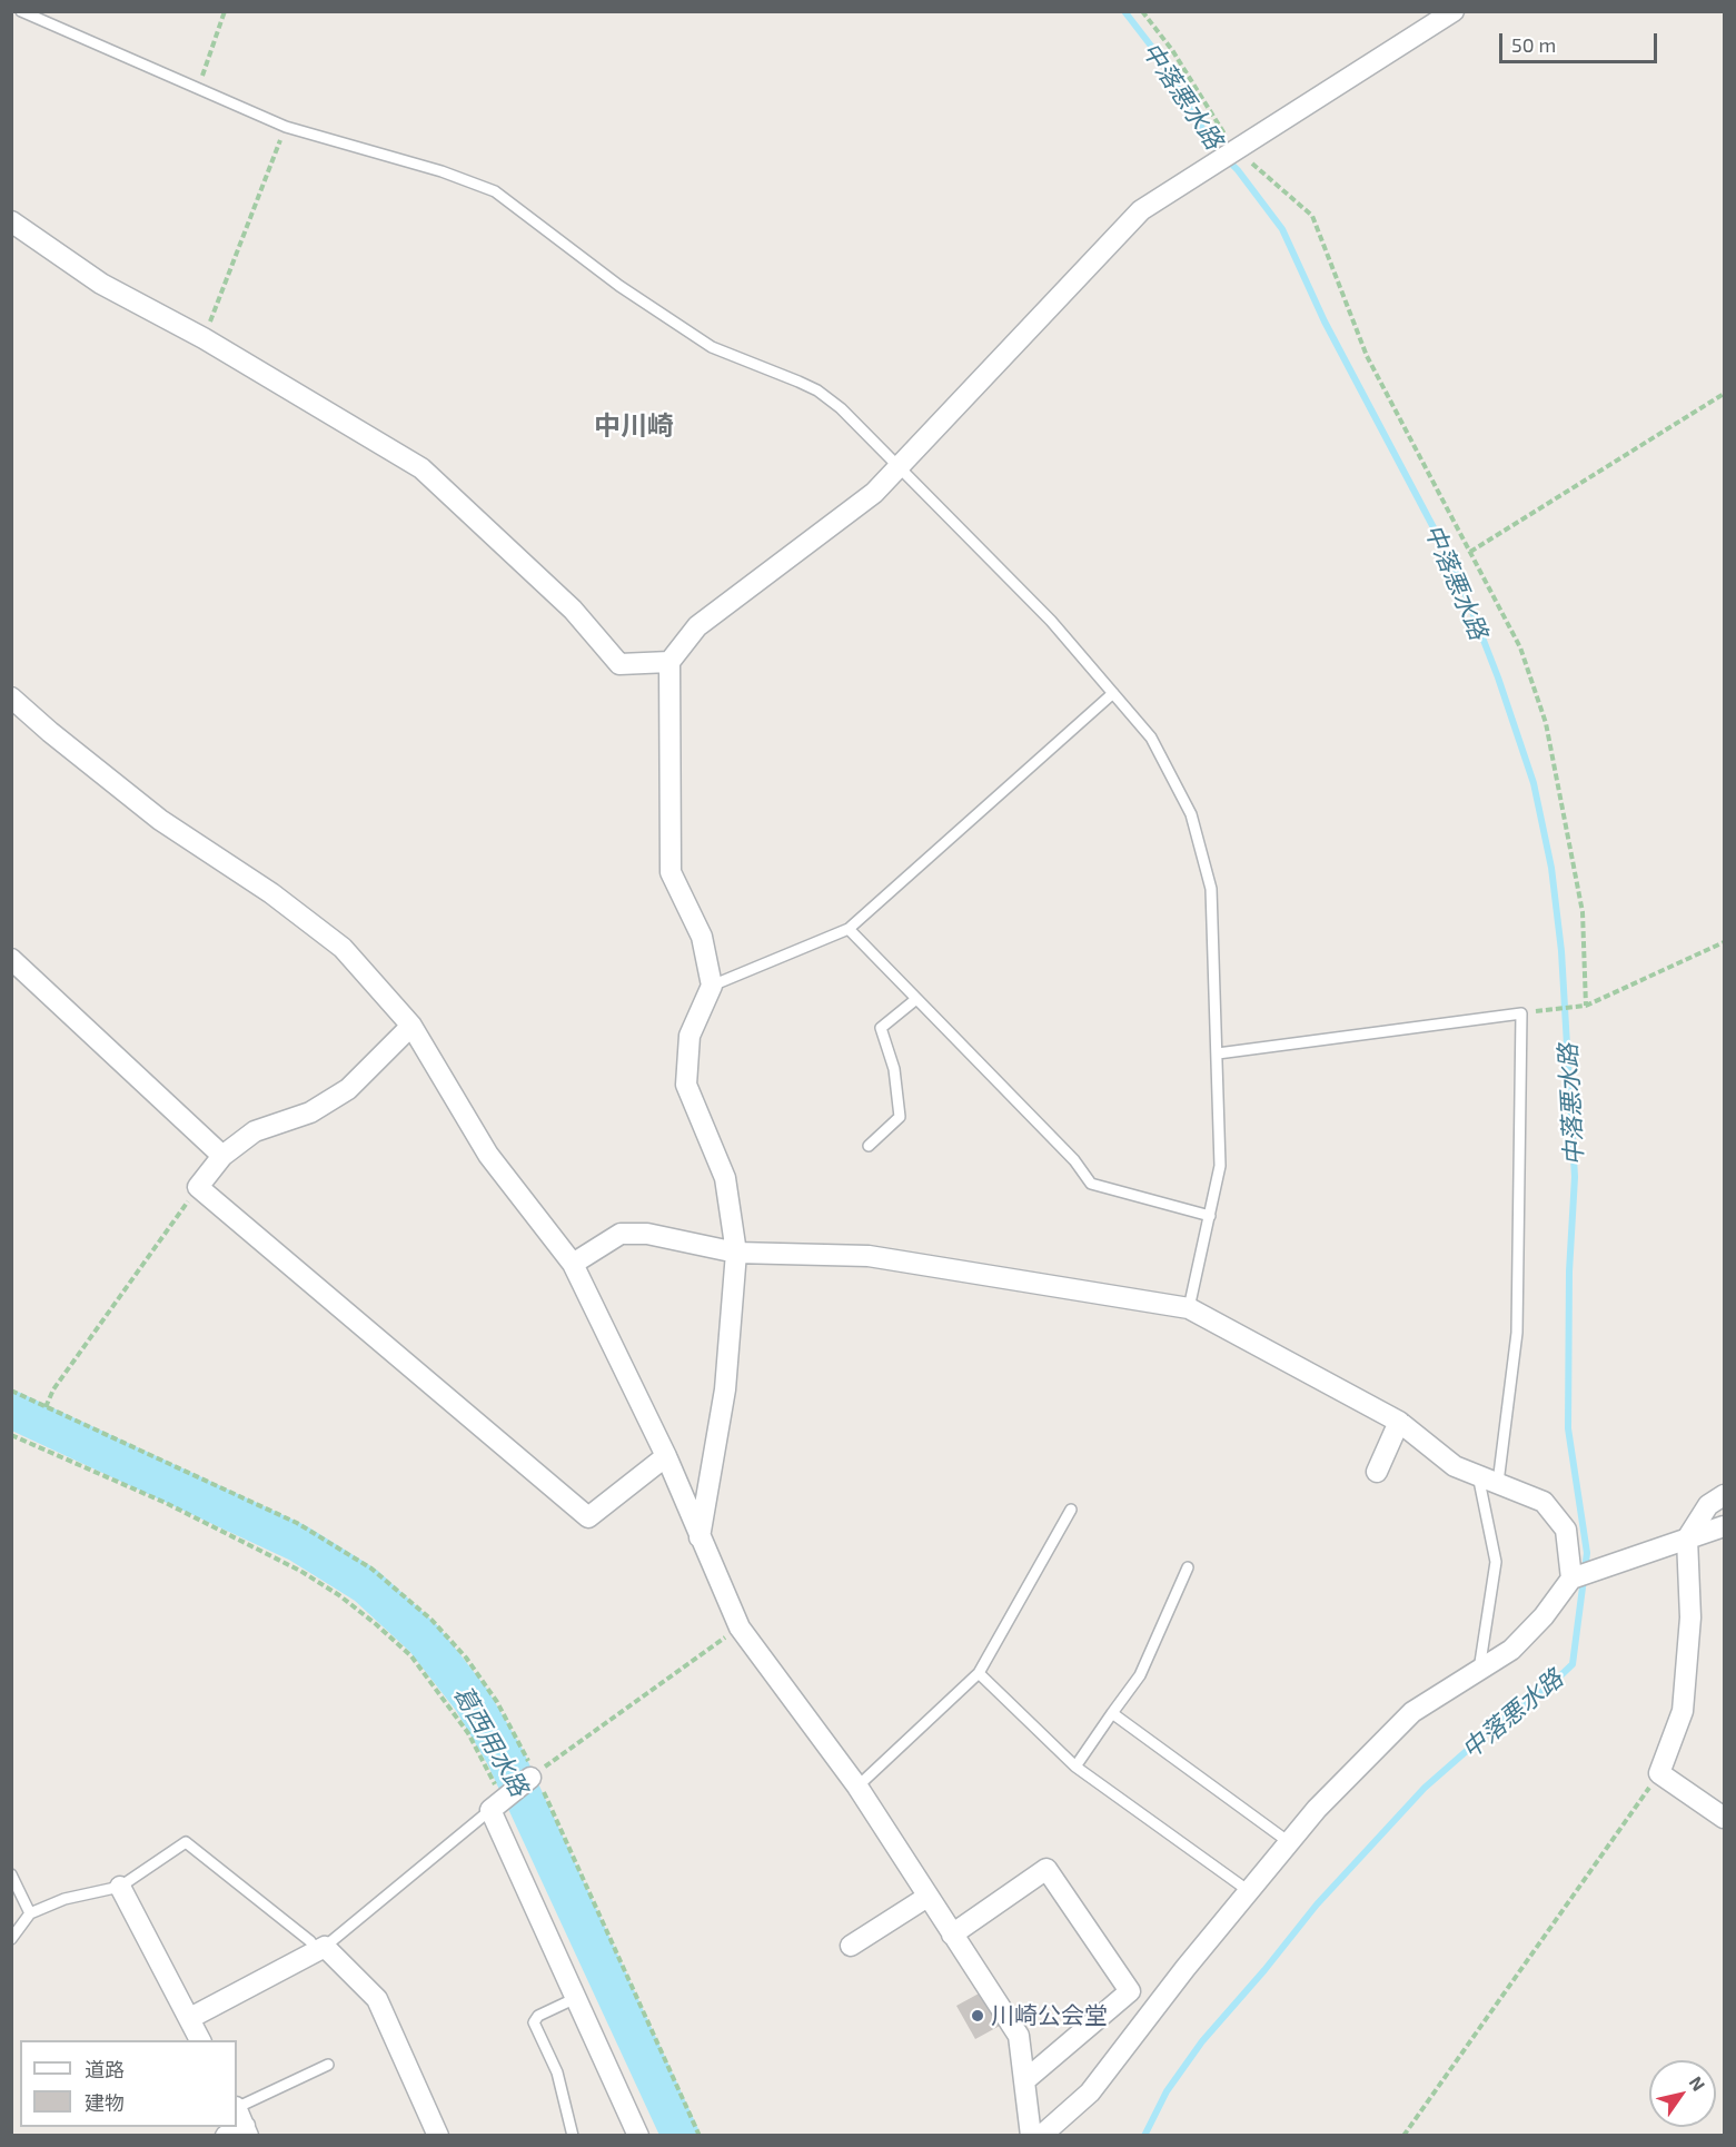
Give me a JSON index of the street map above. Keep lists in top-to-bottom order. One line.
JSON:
{"districts":["中川崎"],"water":["中落悪水路","葛西用水路"],"places":["川崎公会堂"],"legend":["道路","建物"],"scale_bar":"50 m","north":"top right"}
